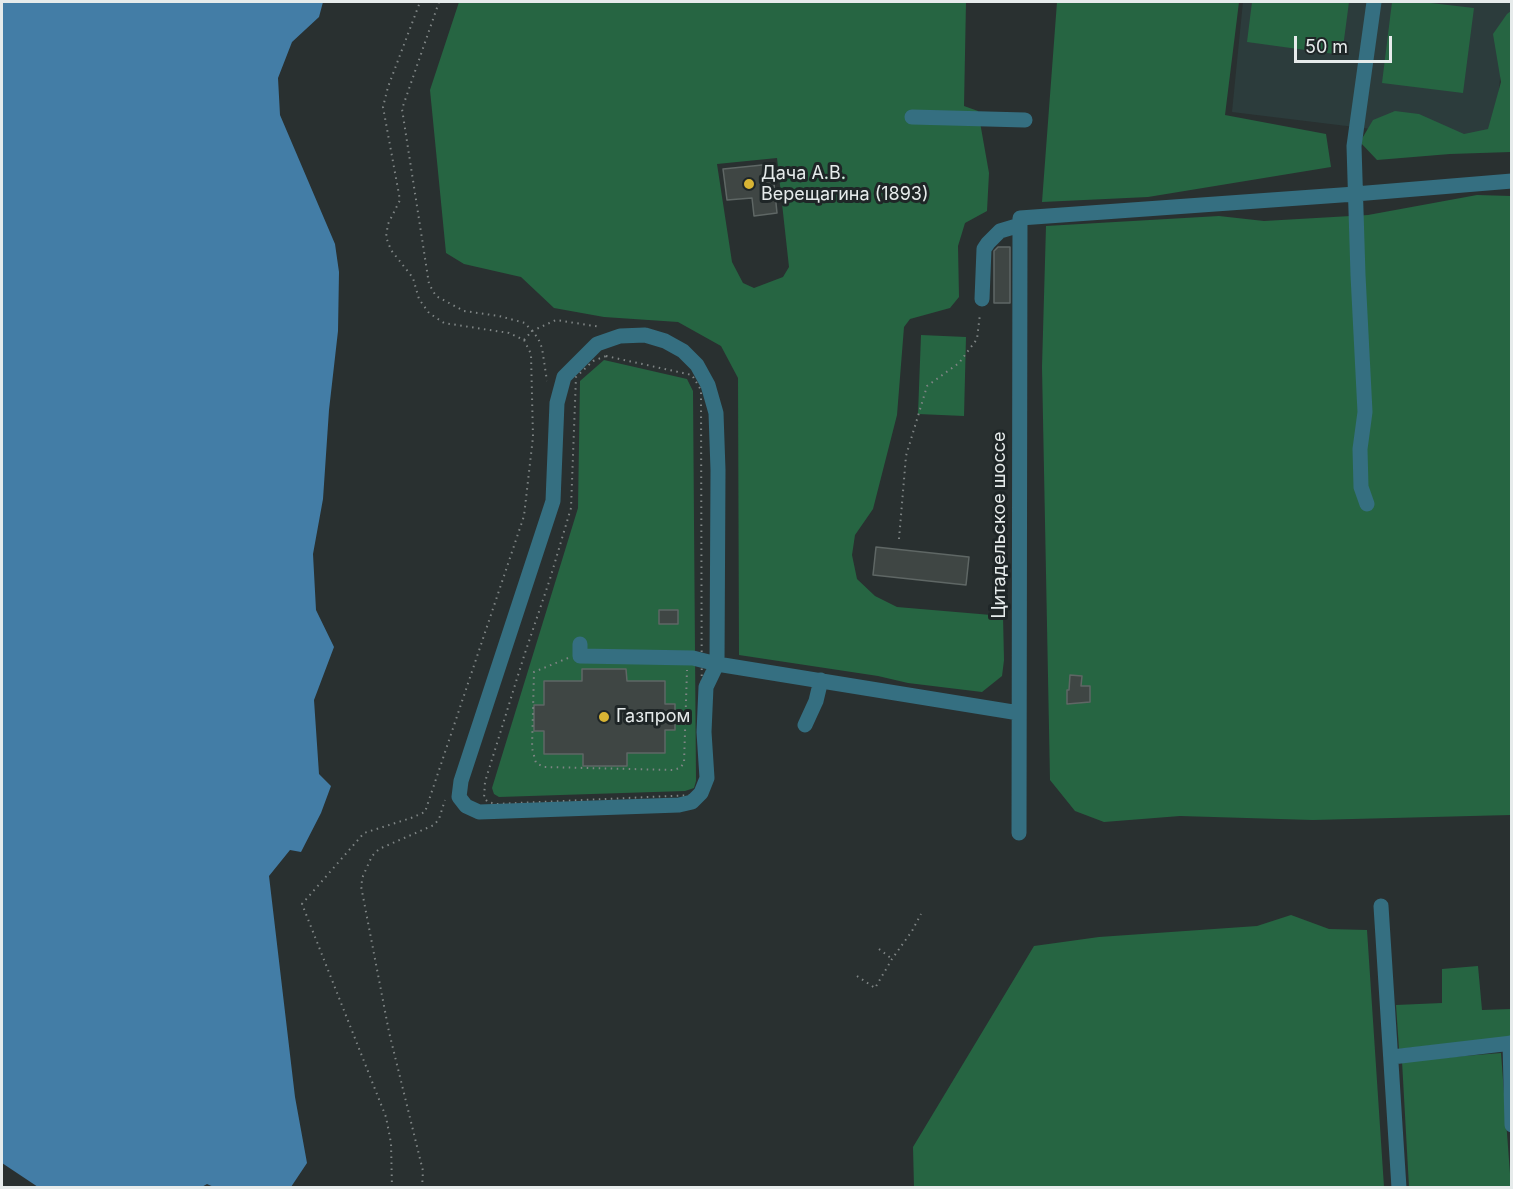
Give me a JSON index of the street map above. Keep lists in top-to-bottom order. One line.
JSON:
{"streets":{"street":["Цитадельское шоссе"]},"places":["Дача А.В. Верещагина (1893)","Газпром"],"scale_bar":"50 m"}
